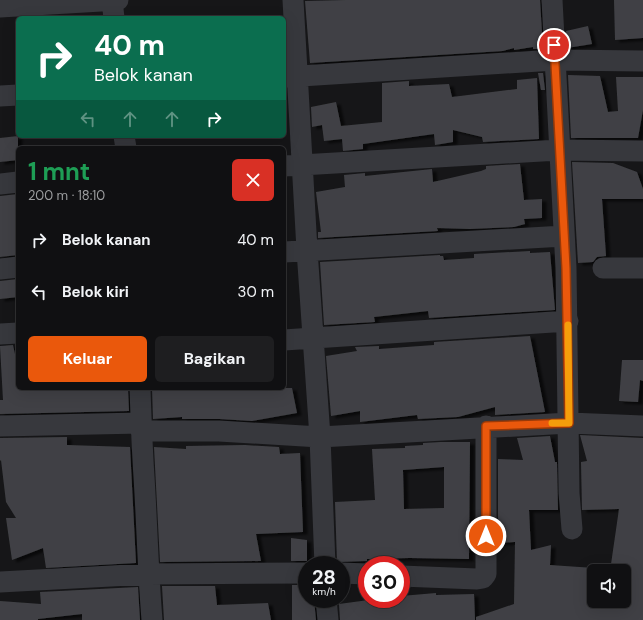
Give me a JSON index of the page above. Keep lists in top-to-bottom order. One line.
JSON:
{"page":{"turn":["40 m","Belok kanan"],"heading":["1 mnt","200 m · 18:10"],"list":[{"name":"Belok kanan","value":"40 m"},{"name":"Belok kiri","value":"30 m"}],"buttons":["Keluar","Bagikan"],"speed":"28 km/h","limit":"30"}}
